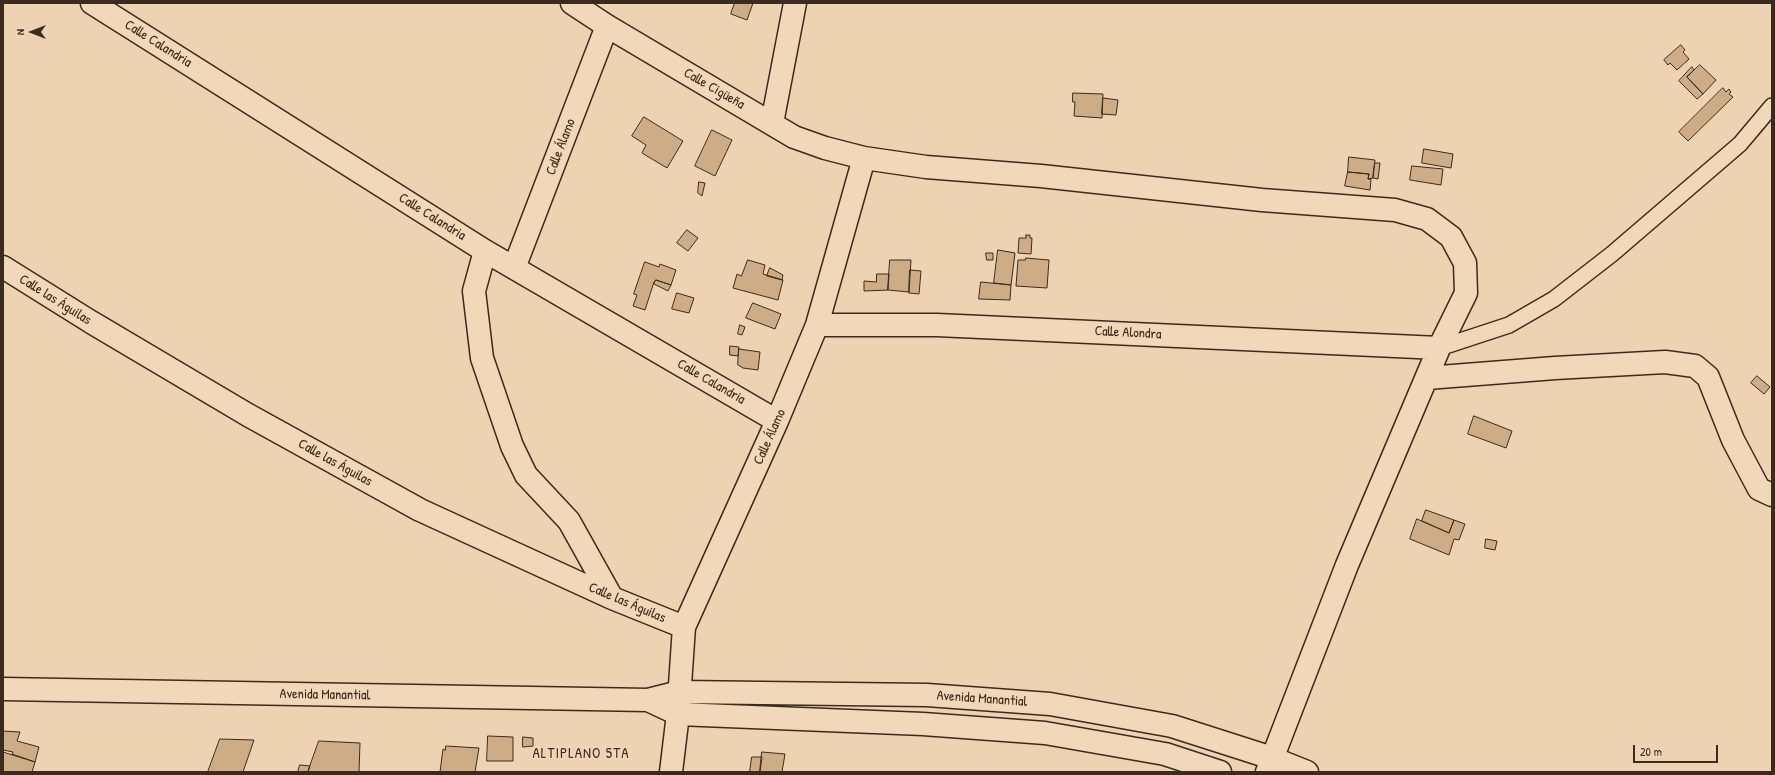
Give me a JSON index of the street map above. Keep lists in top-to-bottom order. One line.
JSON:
{"streets":{"street":["Calle Calandria","Calle Cigüeña","Calle Álamo","Calle las Águilas","Calle Alondra","Avenida Manantial"]},"crossings":[["Calle Calandria","Calle Álamo"],["Calle Cigüeña","Calle Álamo"],["Calle Cigüeña","Calle Alondra"],["Calle Cigüeña","Avenida Manantial"],["Calle Álamo","Calle las Águilas"],["Calle Álamo","Calle Alondra"],["Calle Álamo","Avenida Manantial"]],"districts":["ALTIPLANO 5TA"],"scale_bar":"20 m","north":"left"}
